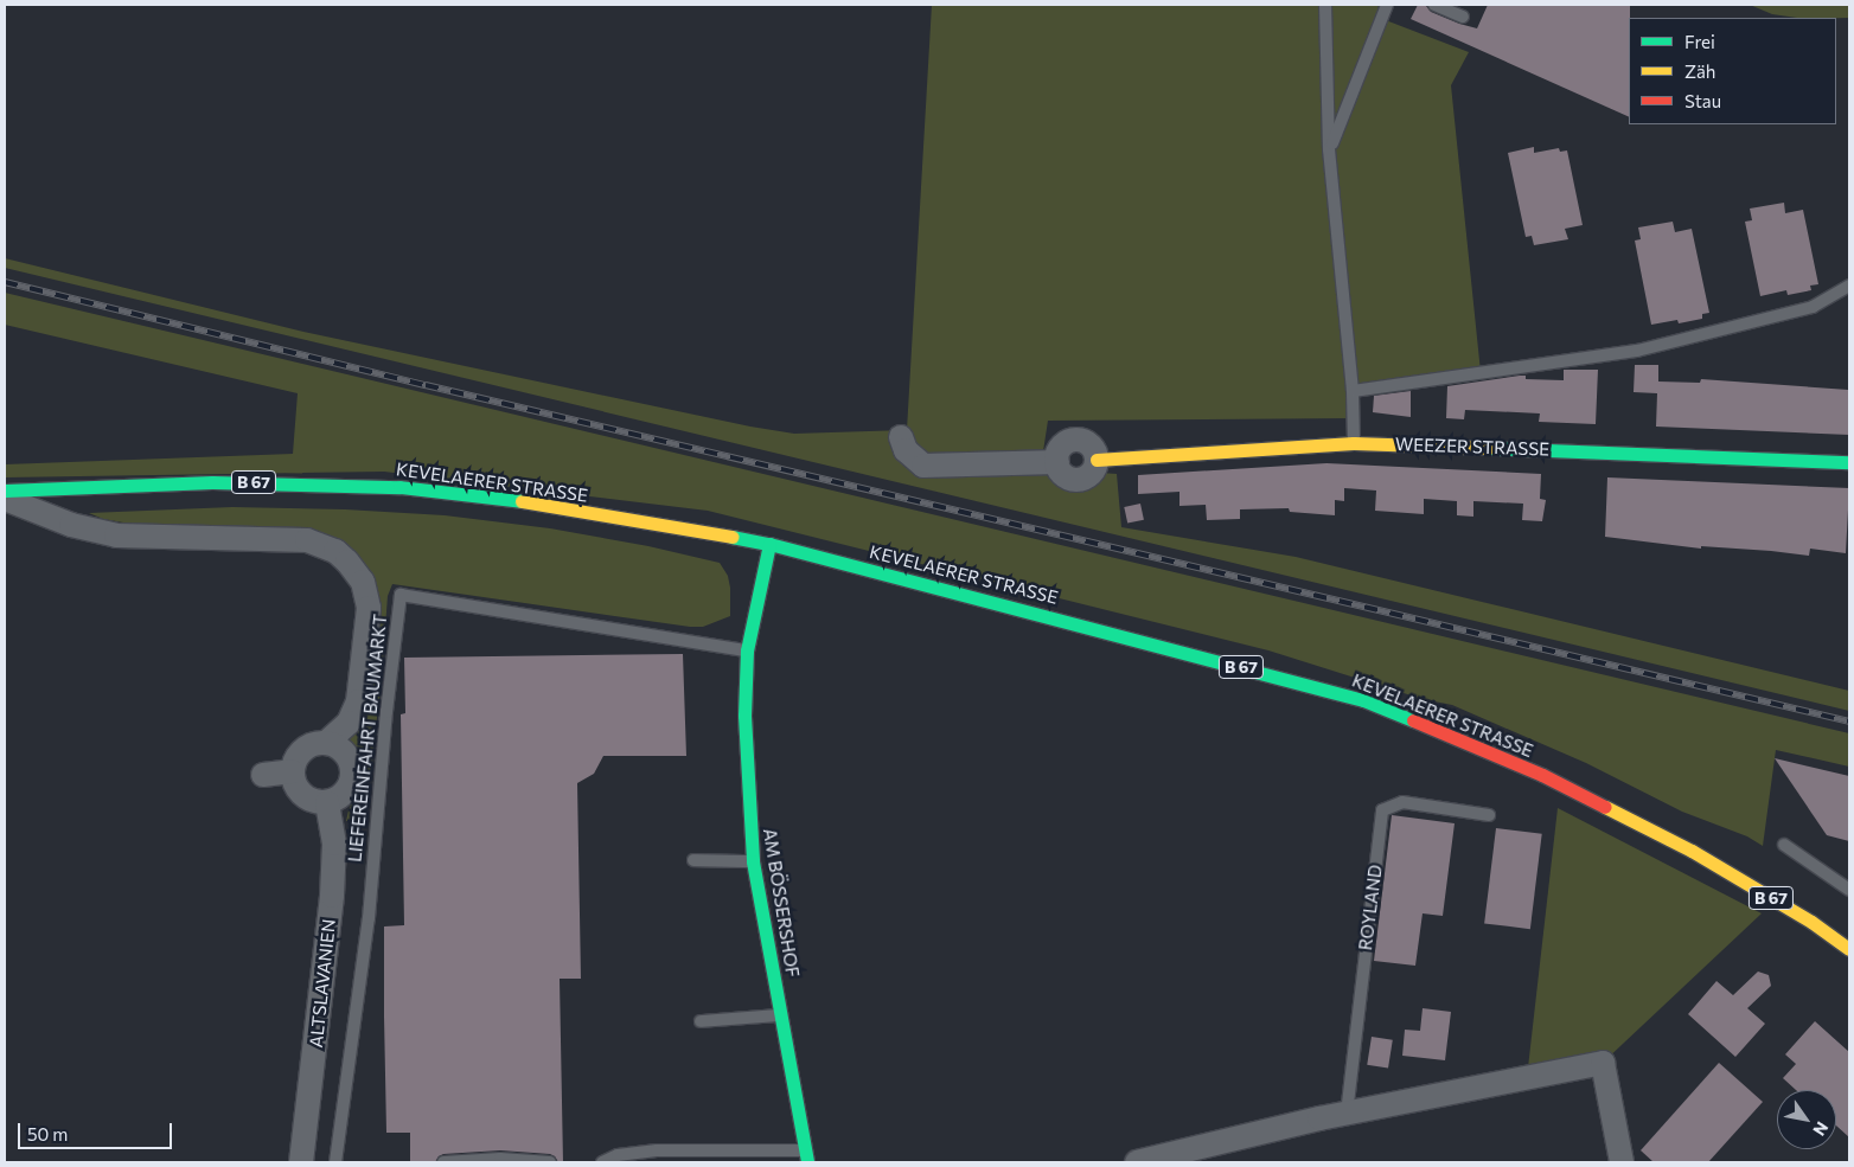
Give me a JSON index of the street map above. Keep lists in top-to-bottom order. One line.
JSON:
{"streets":{"main road":["WEEZER STRASSE","B 67","KEVELAERER STRASSE","AM BÖSSERSHOF"],"street":["ALTSLAVANIEN"],"lane":["LIEFEREINFAHRT BAUMARKT","ROYLAND"]},"crossings":[["KEVELAERER STRASSE","AM BÖSSERSHOF"],["LIEFEREINFAHRT BAUMARKT","AM BÖSSERSHOF"]],"legend":["Frei","Zäh","Stau"],"scale_bar":"50 m","north":"bottom right"}
